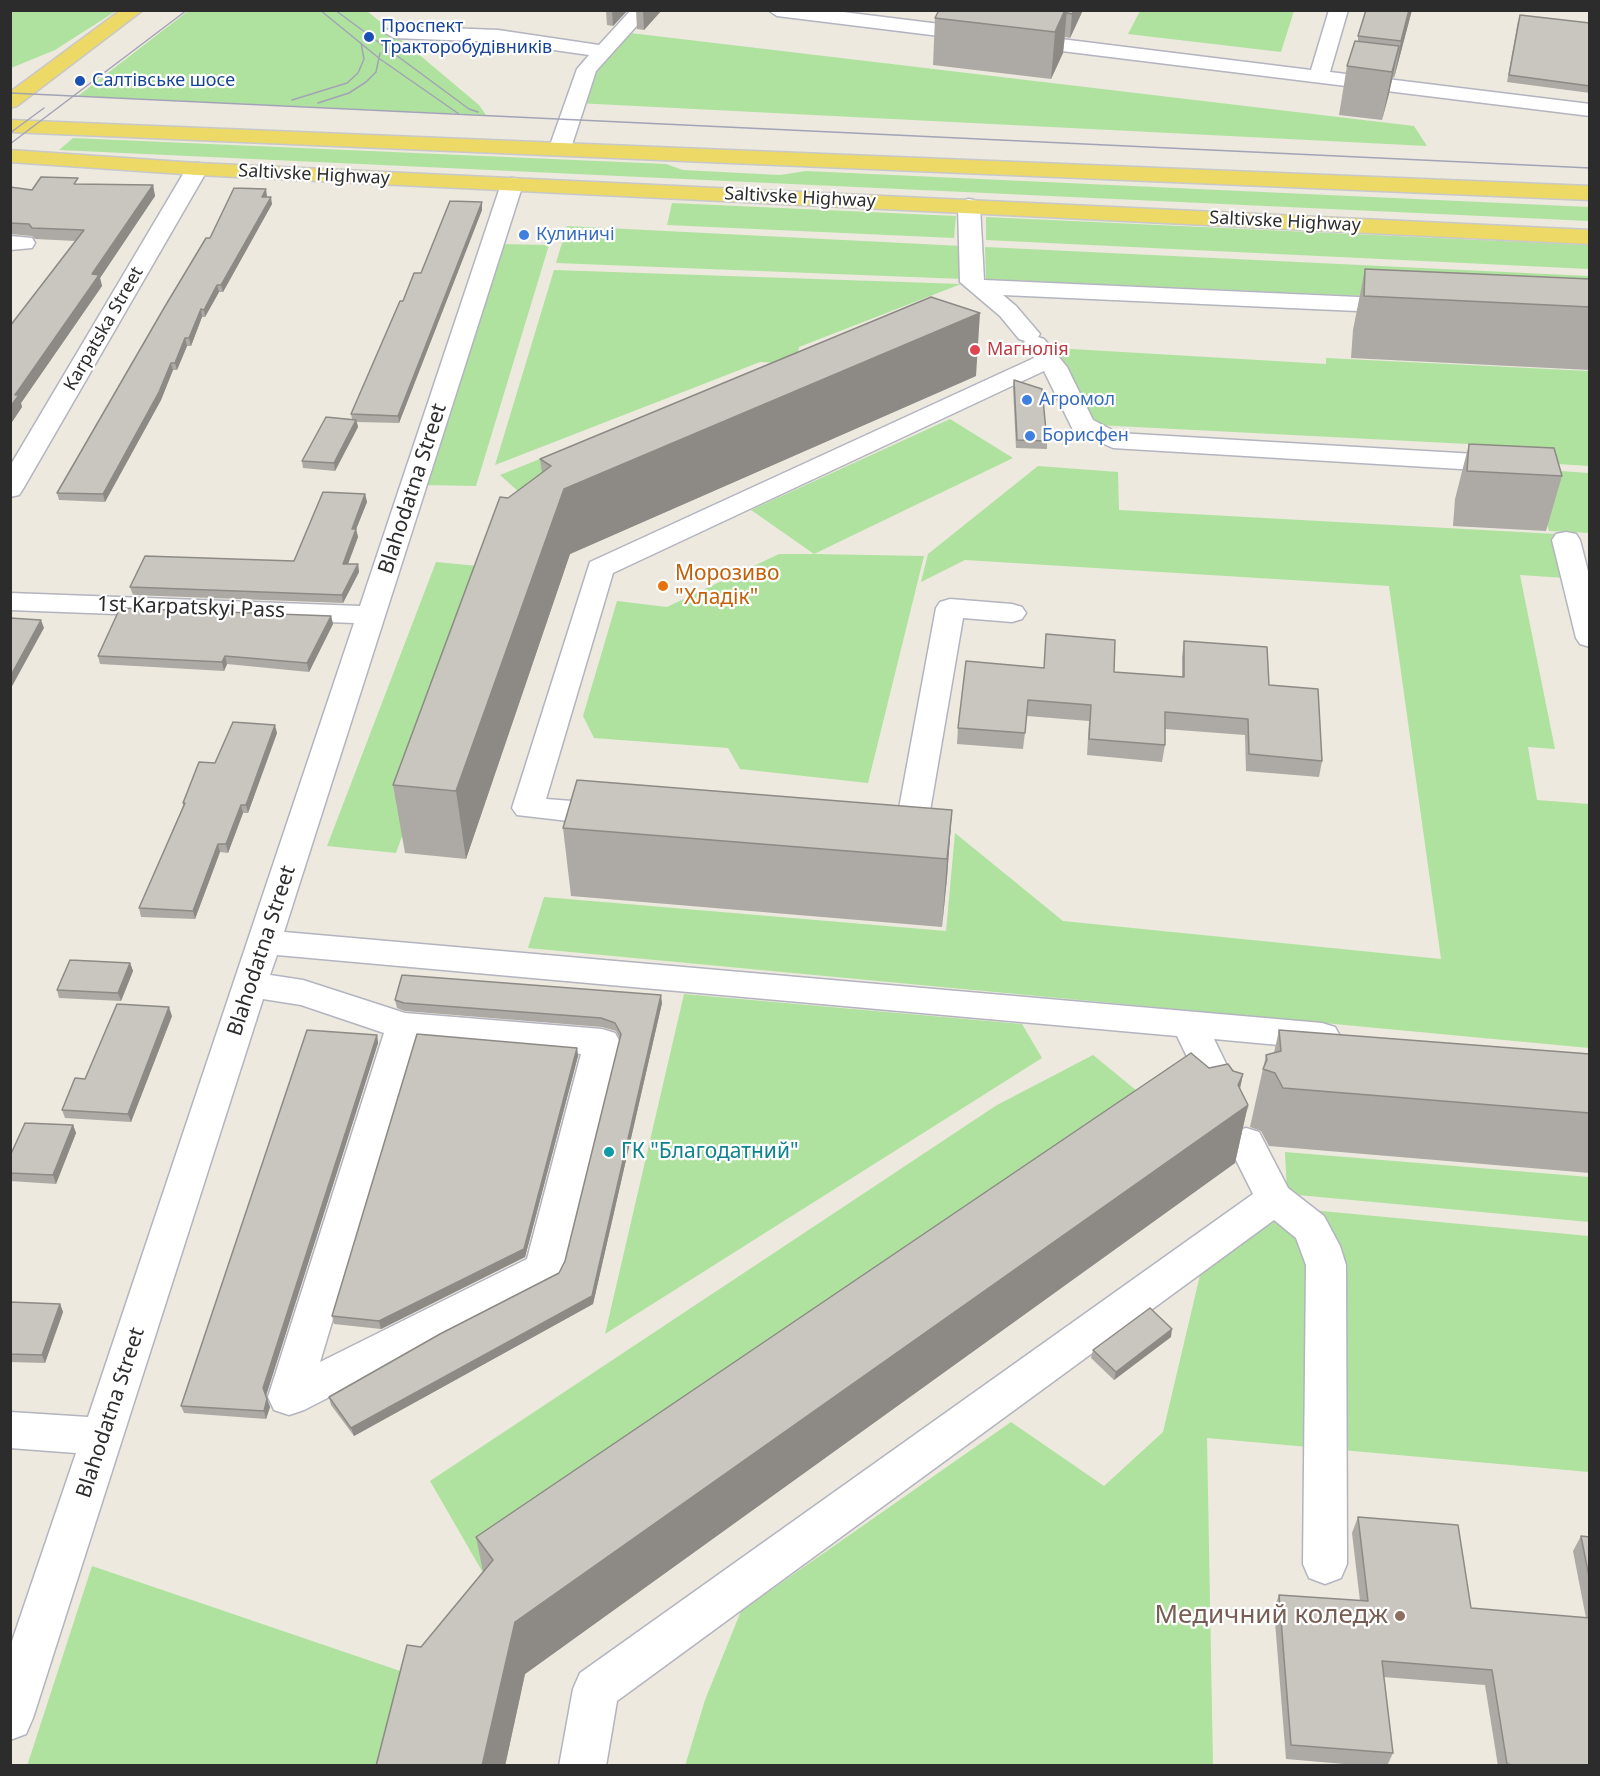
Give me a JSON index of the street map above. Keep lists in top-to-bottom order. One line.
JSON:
{"streets":{"main road":["Saltivske Highway"],"street":["Karpatska Street","Blahodatna Street","1st Karpatskyi Pass"]},"crossings":[["Saltivske Highway","Karpatska Street"],["Saltivske Highway","Blahodatna Street"],["Blahodatna Street","1st Karpatskyi Pass"]],"places":["Проспект Тракторобудівників","Салтівське шосе","Кулиничі","Магнолія","Агромол","Борисфен","Морозиво \"Хладік\"","ГК \"Благодатний\"","Медичний коледж"]}
